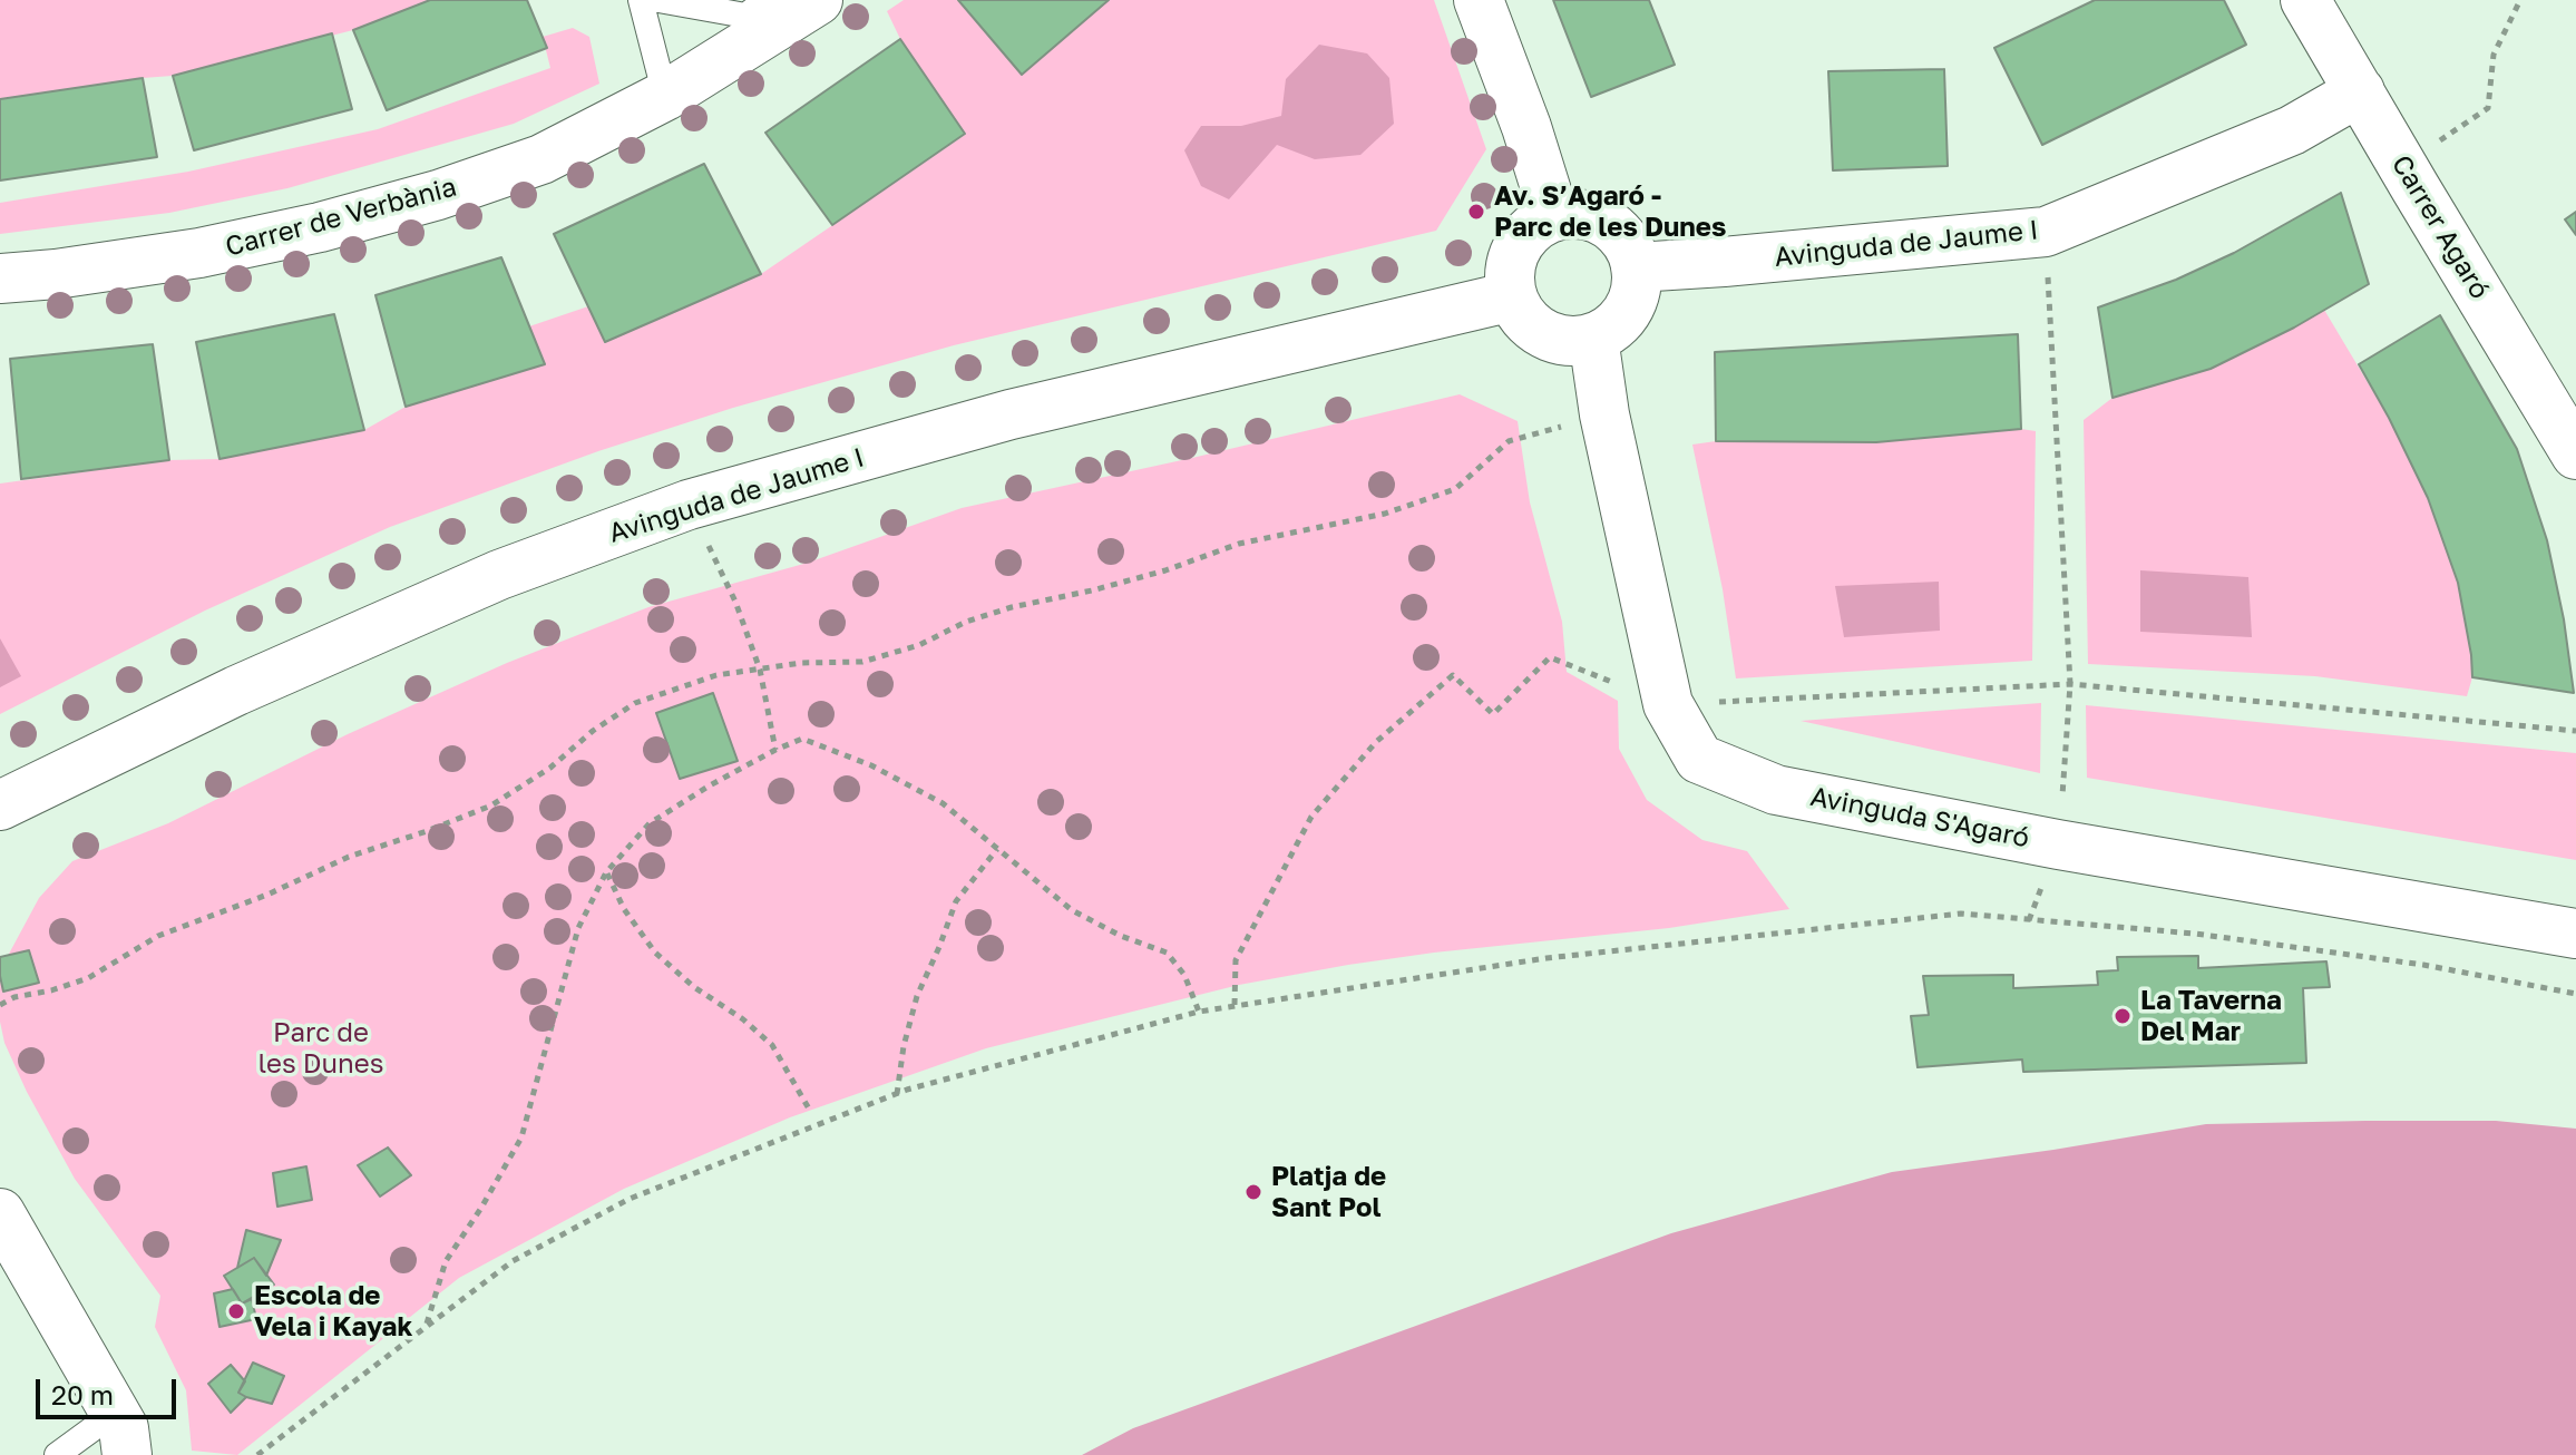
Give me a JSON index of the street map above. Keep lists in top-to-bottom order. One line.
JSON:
{"streets":{"street":["Carrer de Verbània","Carrer Agaró","Avinguda de Jaume I","Avinguda S'Agaró"]},"crossings":[["Carrer Agaró","Avinguda de Jaume I"],["Avinguda de Jaume I","Avinguda S'Agaró"]],"parks":["Parc de les Dunes"],"places":["Av. S’Agaró - Parc de les Dunes","La Taverna Del Mar","Platja de Sant Pol","Escola de Vela i Kayak"],"scale_bar":"20 m"}
